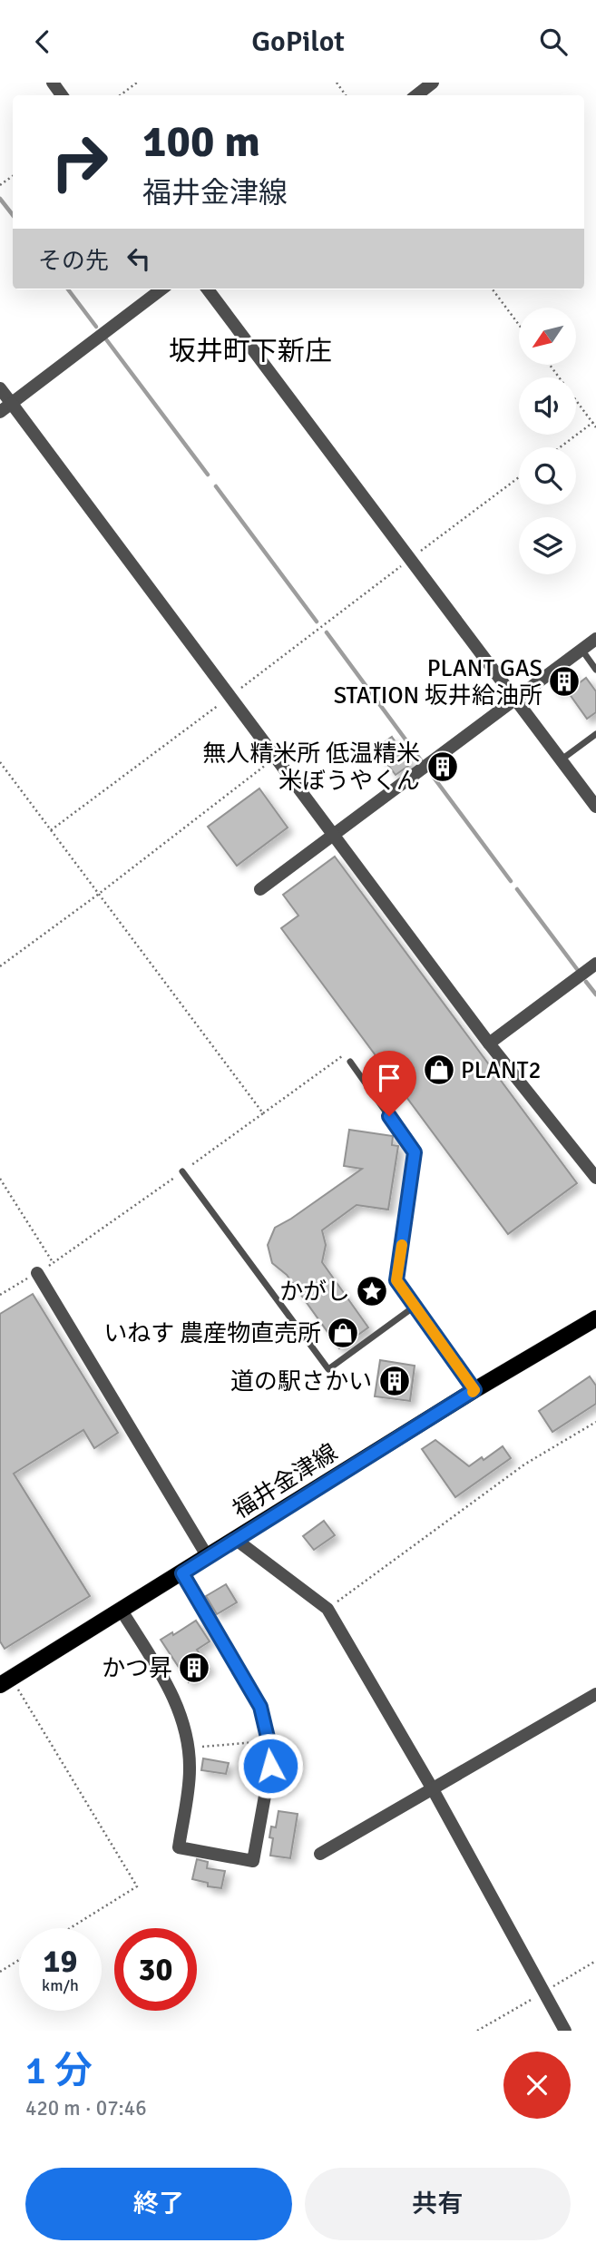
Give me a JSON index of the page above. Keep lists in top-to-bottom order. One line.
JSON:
{"streets":{"main road":["福井金津線"]},"districts":["坂井町下新庄"],"places":{"building":["PLANT GAS STATION 坂井給油所","無人精米所 低温精米 米ぼうやくん","道の駅さかい","かつ昇"],"shop":["PLANT2","いねす 農産物直売所"],"place":["かがし"]},"north":"bottom left","page":{"header":"GoPilot","turn":["100 m","福井金津線"],"then":"その先","speed":"19 km/h","limit":"30","heading":["1 分","420 m · 07:46"],"buttons":["終了","共有"]}}
